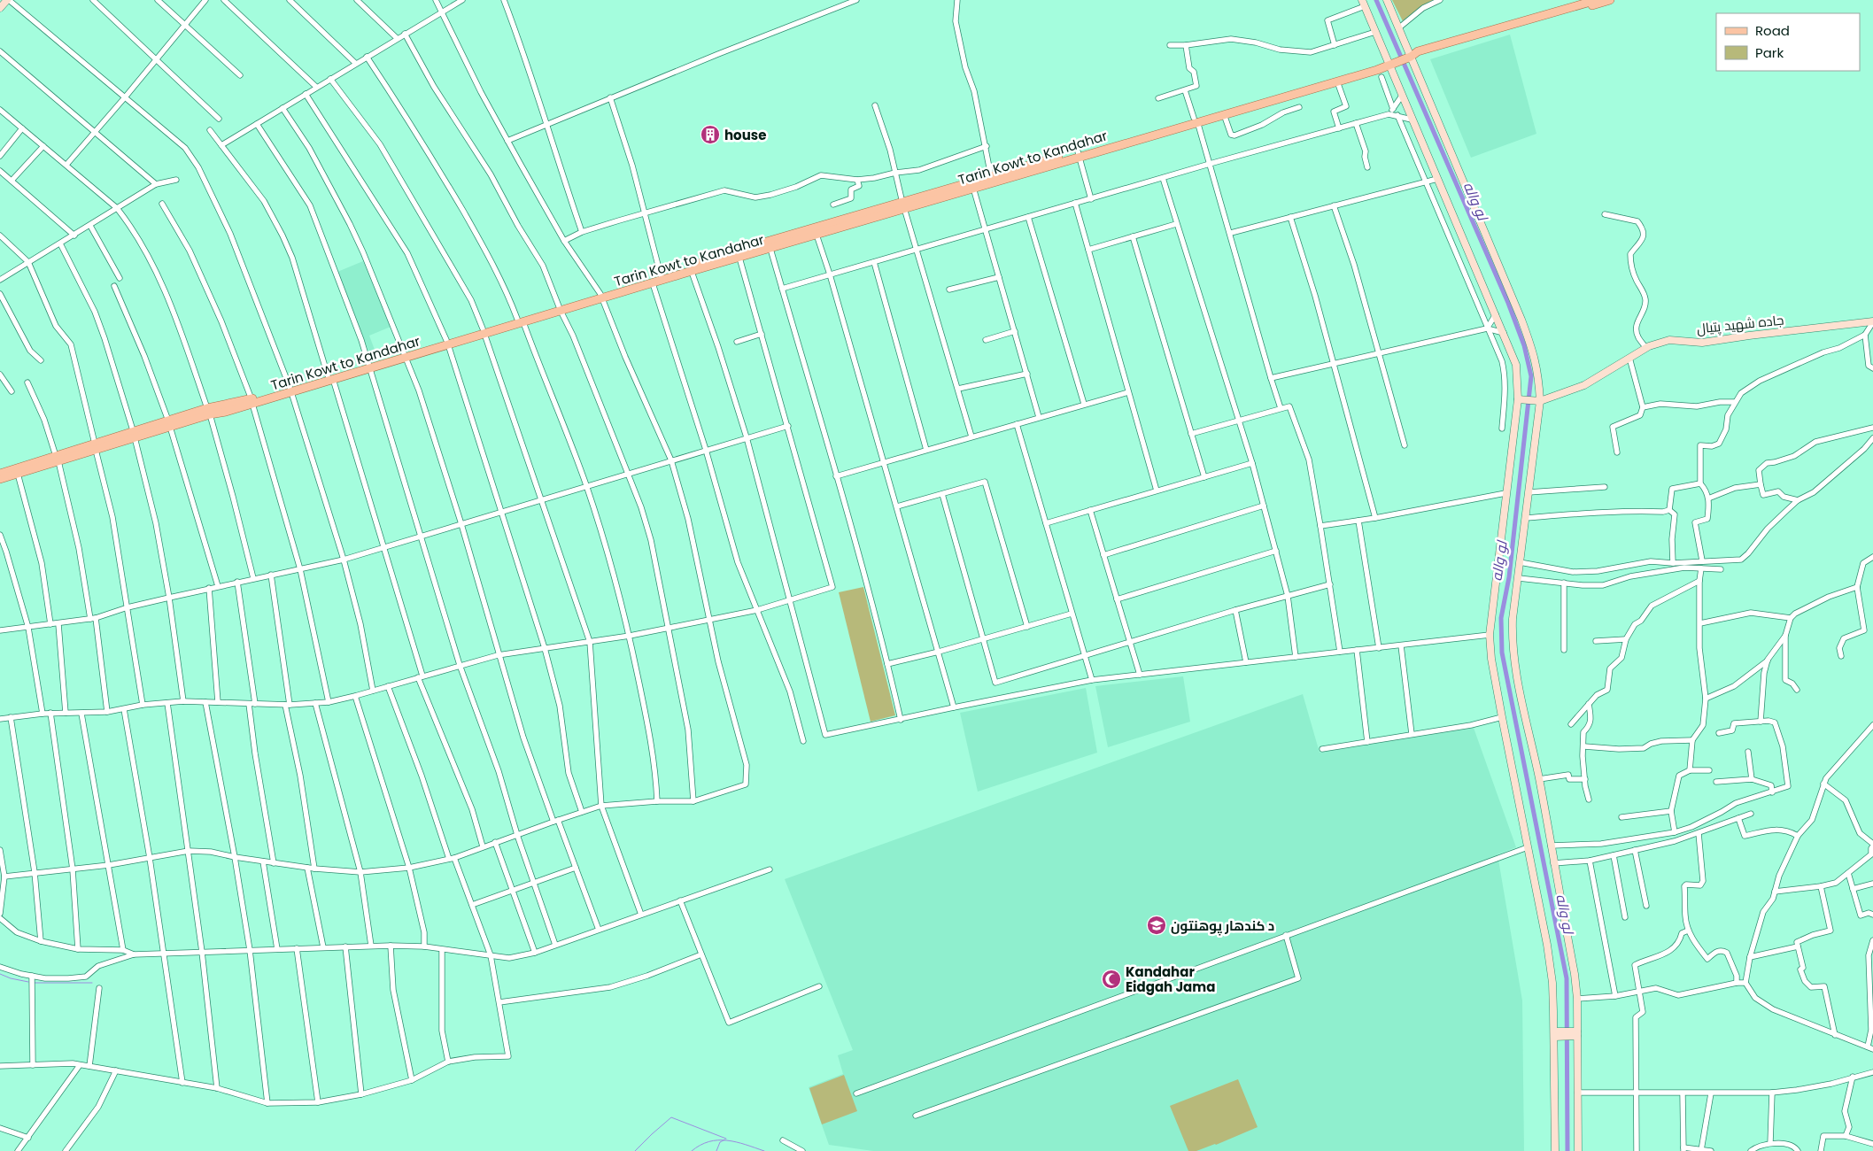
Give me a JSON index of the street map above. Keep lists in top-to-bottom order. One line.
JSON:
{"streets":{"main road":["Tarin Kowt to Kandahar"],"street":["جاده شهید پتیال"]},"water":["لو واله"],"places":{"building":["house"],"school or university":["د کندهار پوهنتون"],"mosque":["Kandahar Eidgah Jama"]},"legend":["Road","Park"]}
